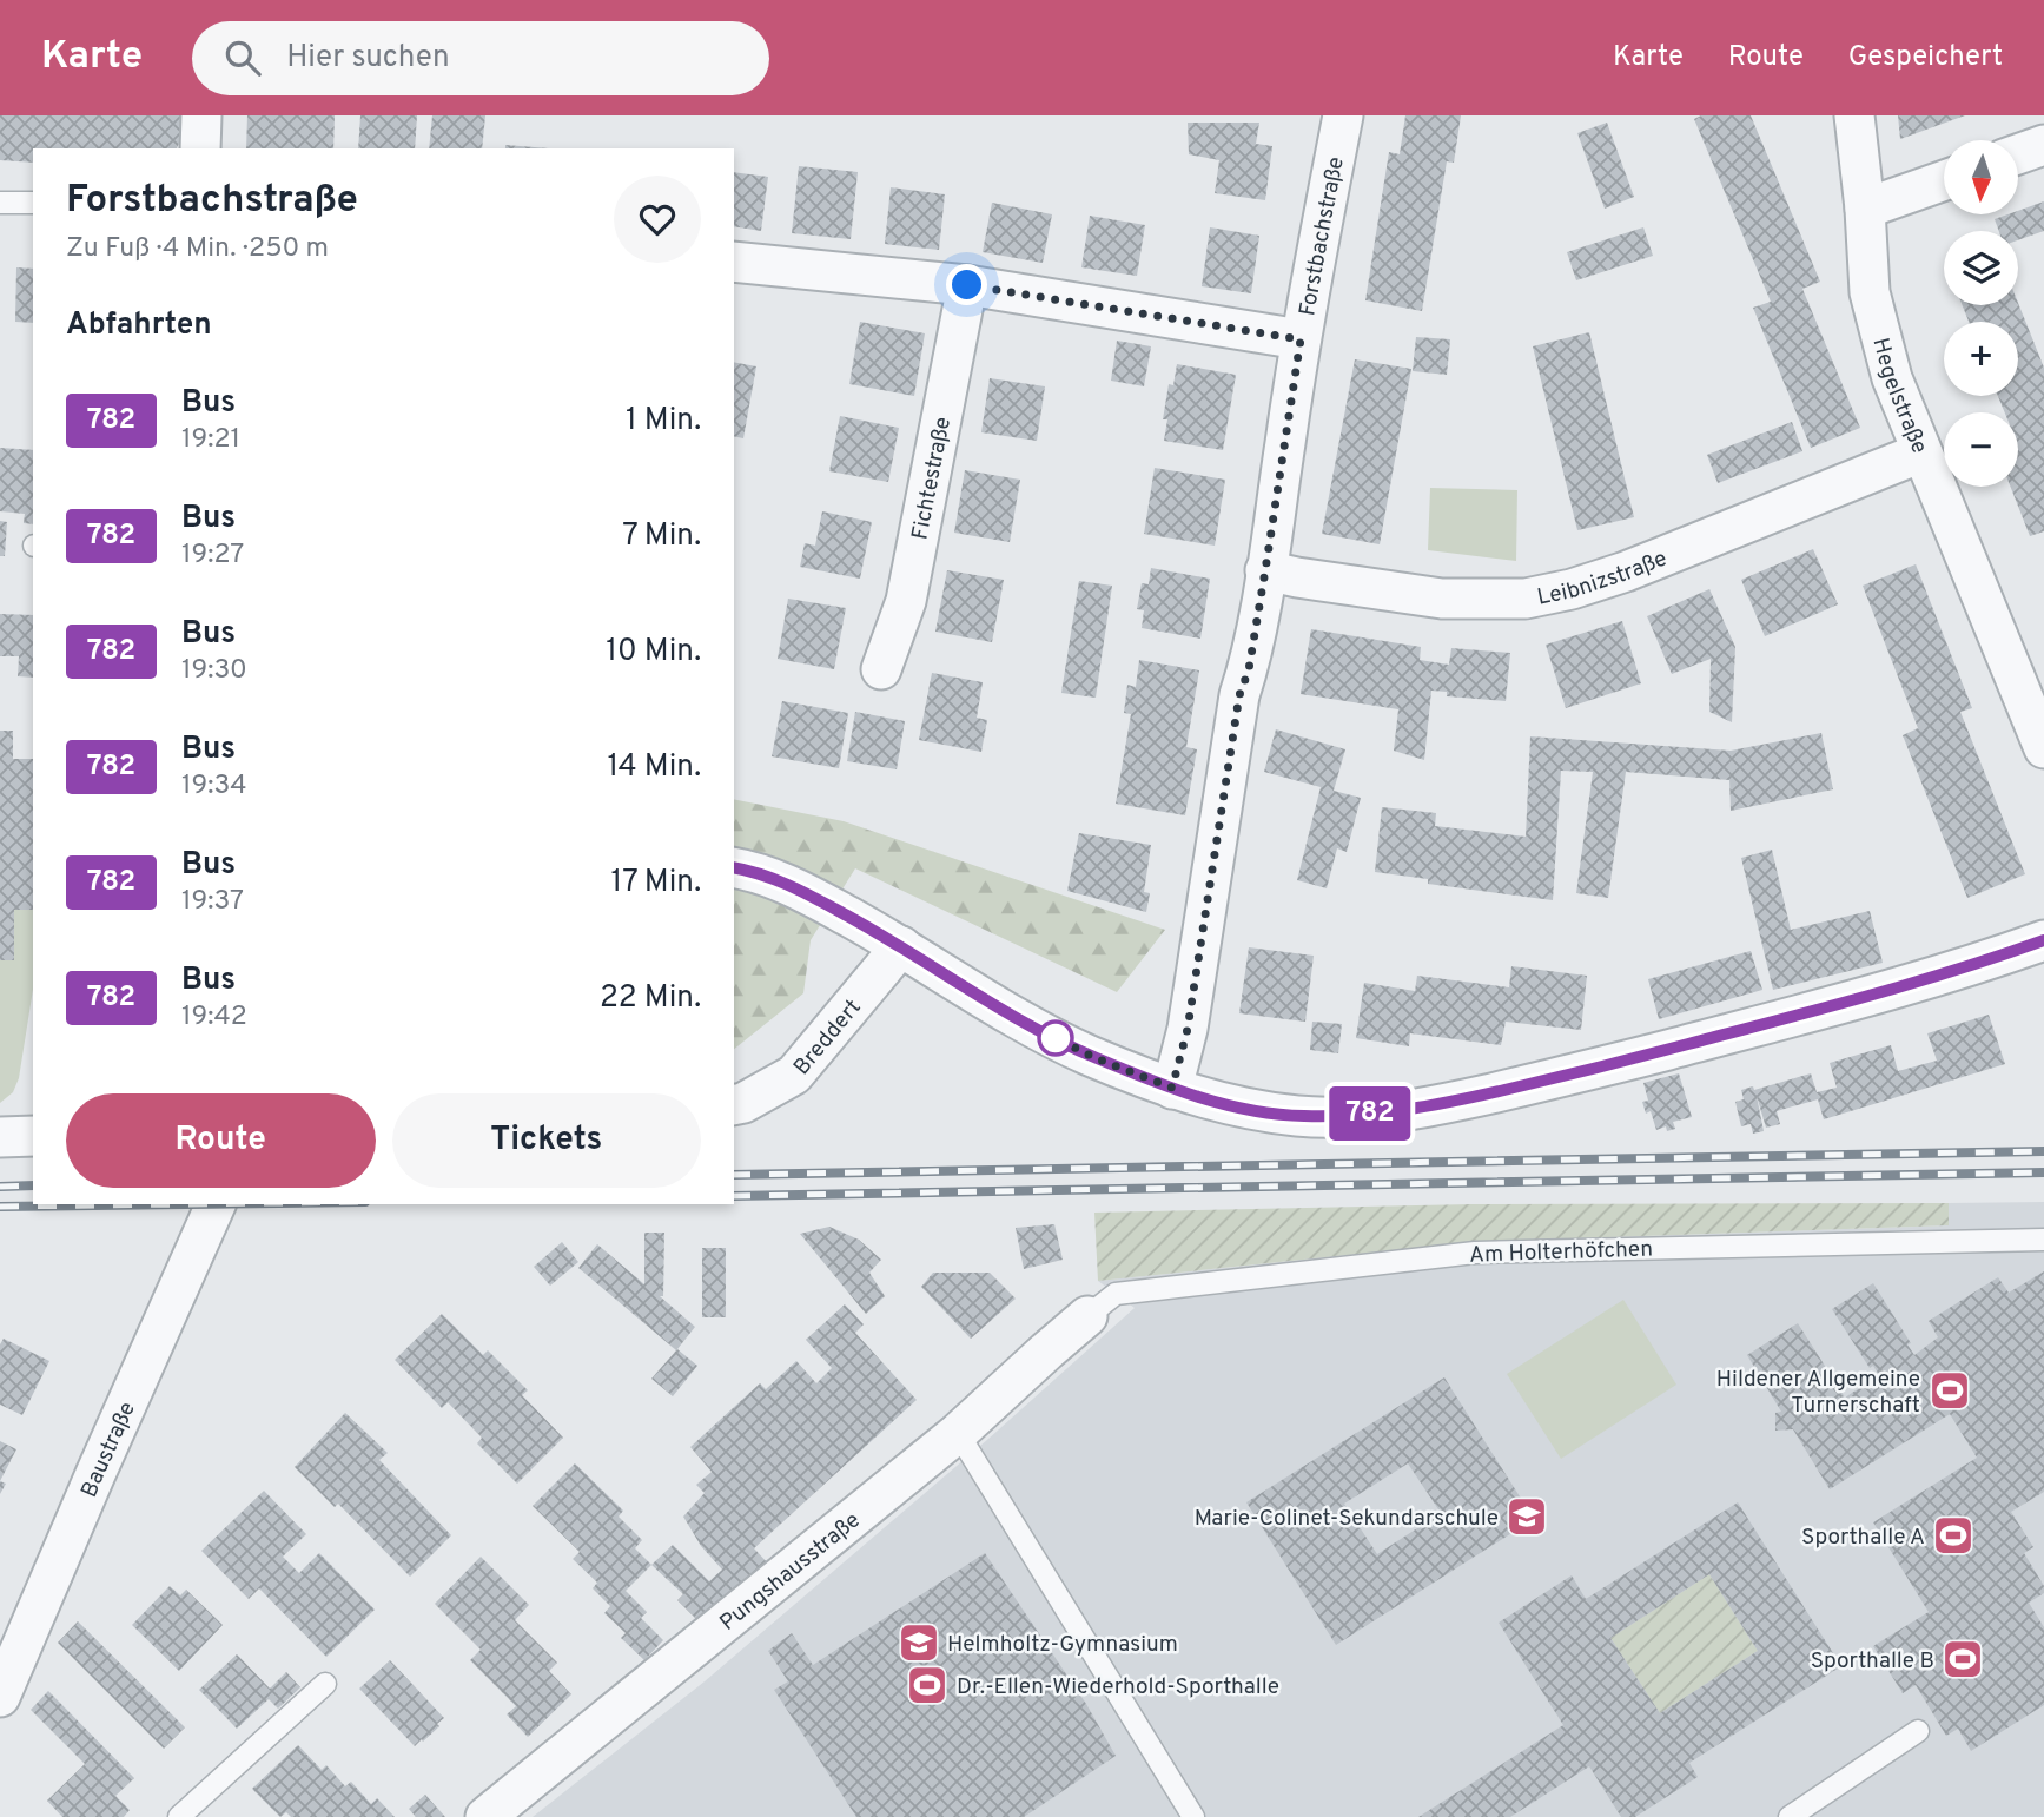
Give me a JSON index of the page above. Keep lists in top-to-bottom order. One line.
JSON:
{"streets":{"street":["Forstbachstraße","Hegelstraße","Fichtestraße","Leibnizstraße","Breddert","Baustraße","Pungshausstraße"],"lane":["Am Holterhöfchen"]},"crossings":[["Forstbachstraße","Leibnizstraße"],["Hegelstraße","Leibnizstraße"],["Am Holterhöfchen","Pungshausstraße"]],"places":{"sports":["Hildener Allgemeine Turnerschaft","Sporthalle A","Sporthalle B","Dr.-Ellen-Wiederhold-Sporthalle"],"school or university":["Marie-Colinet-Sekundarschule","Helmholtz-Gymnasium"]},"lines":["bus line 782"],"north":"bottom","page":{"header":"Karte","search":"Hier suchen","nav":["Karte","Route","Gespeichert"],"on_map":"782","map_buttons":["+","−"],"heading":[["Forstbachstraße","Zu Fuß · 4 Min. · 250 m"],"Abfahrten"],"list":[{"mark":"782","name":"Bus","note":"19:21","value":"1 Min."},{"mark":"782","name":"Bus","note":"19:27","value":"7 Min."},{"mark":"782","name":"Bus","note":"19:30","value":"10 Min."},{"mark":"782","name":"Bus","note":"19:34","value":"14 Min."},{"mark":"782","name":"Bus","note":"19:37","value":"17 Min."},{"mark":"782","name":"Bus","note":"19:42","value":"22 Min."}],"buttons":["Route","Tickets"]}}
